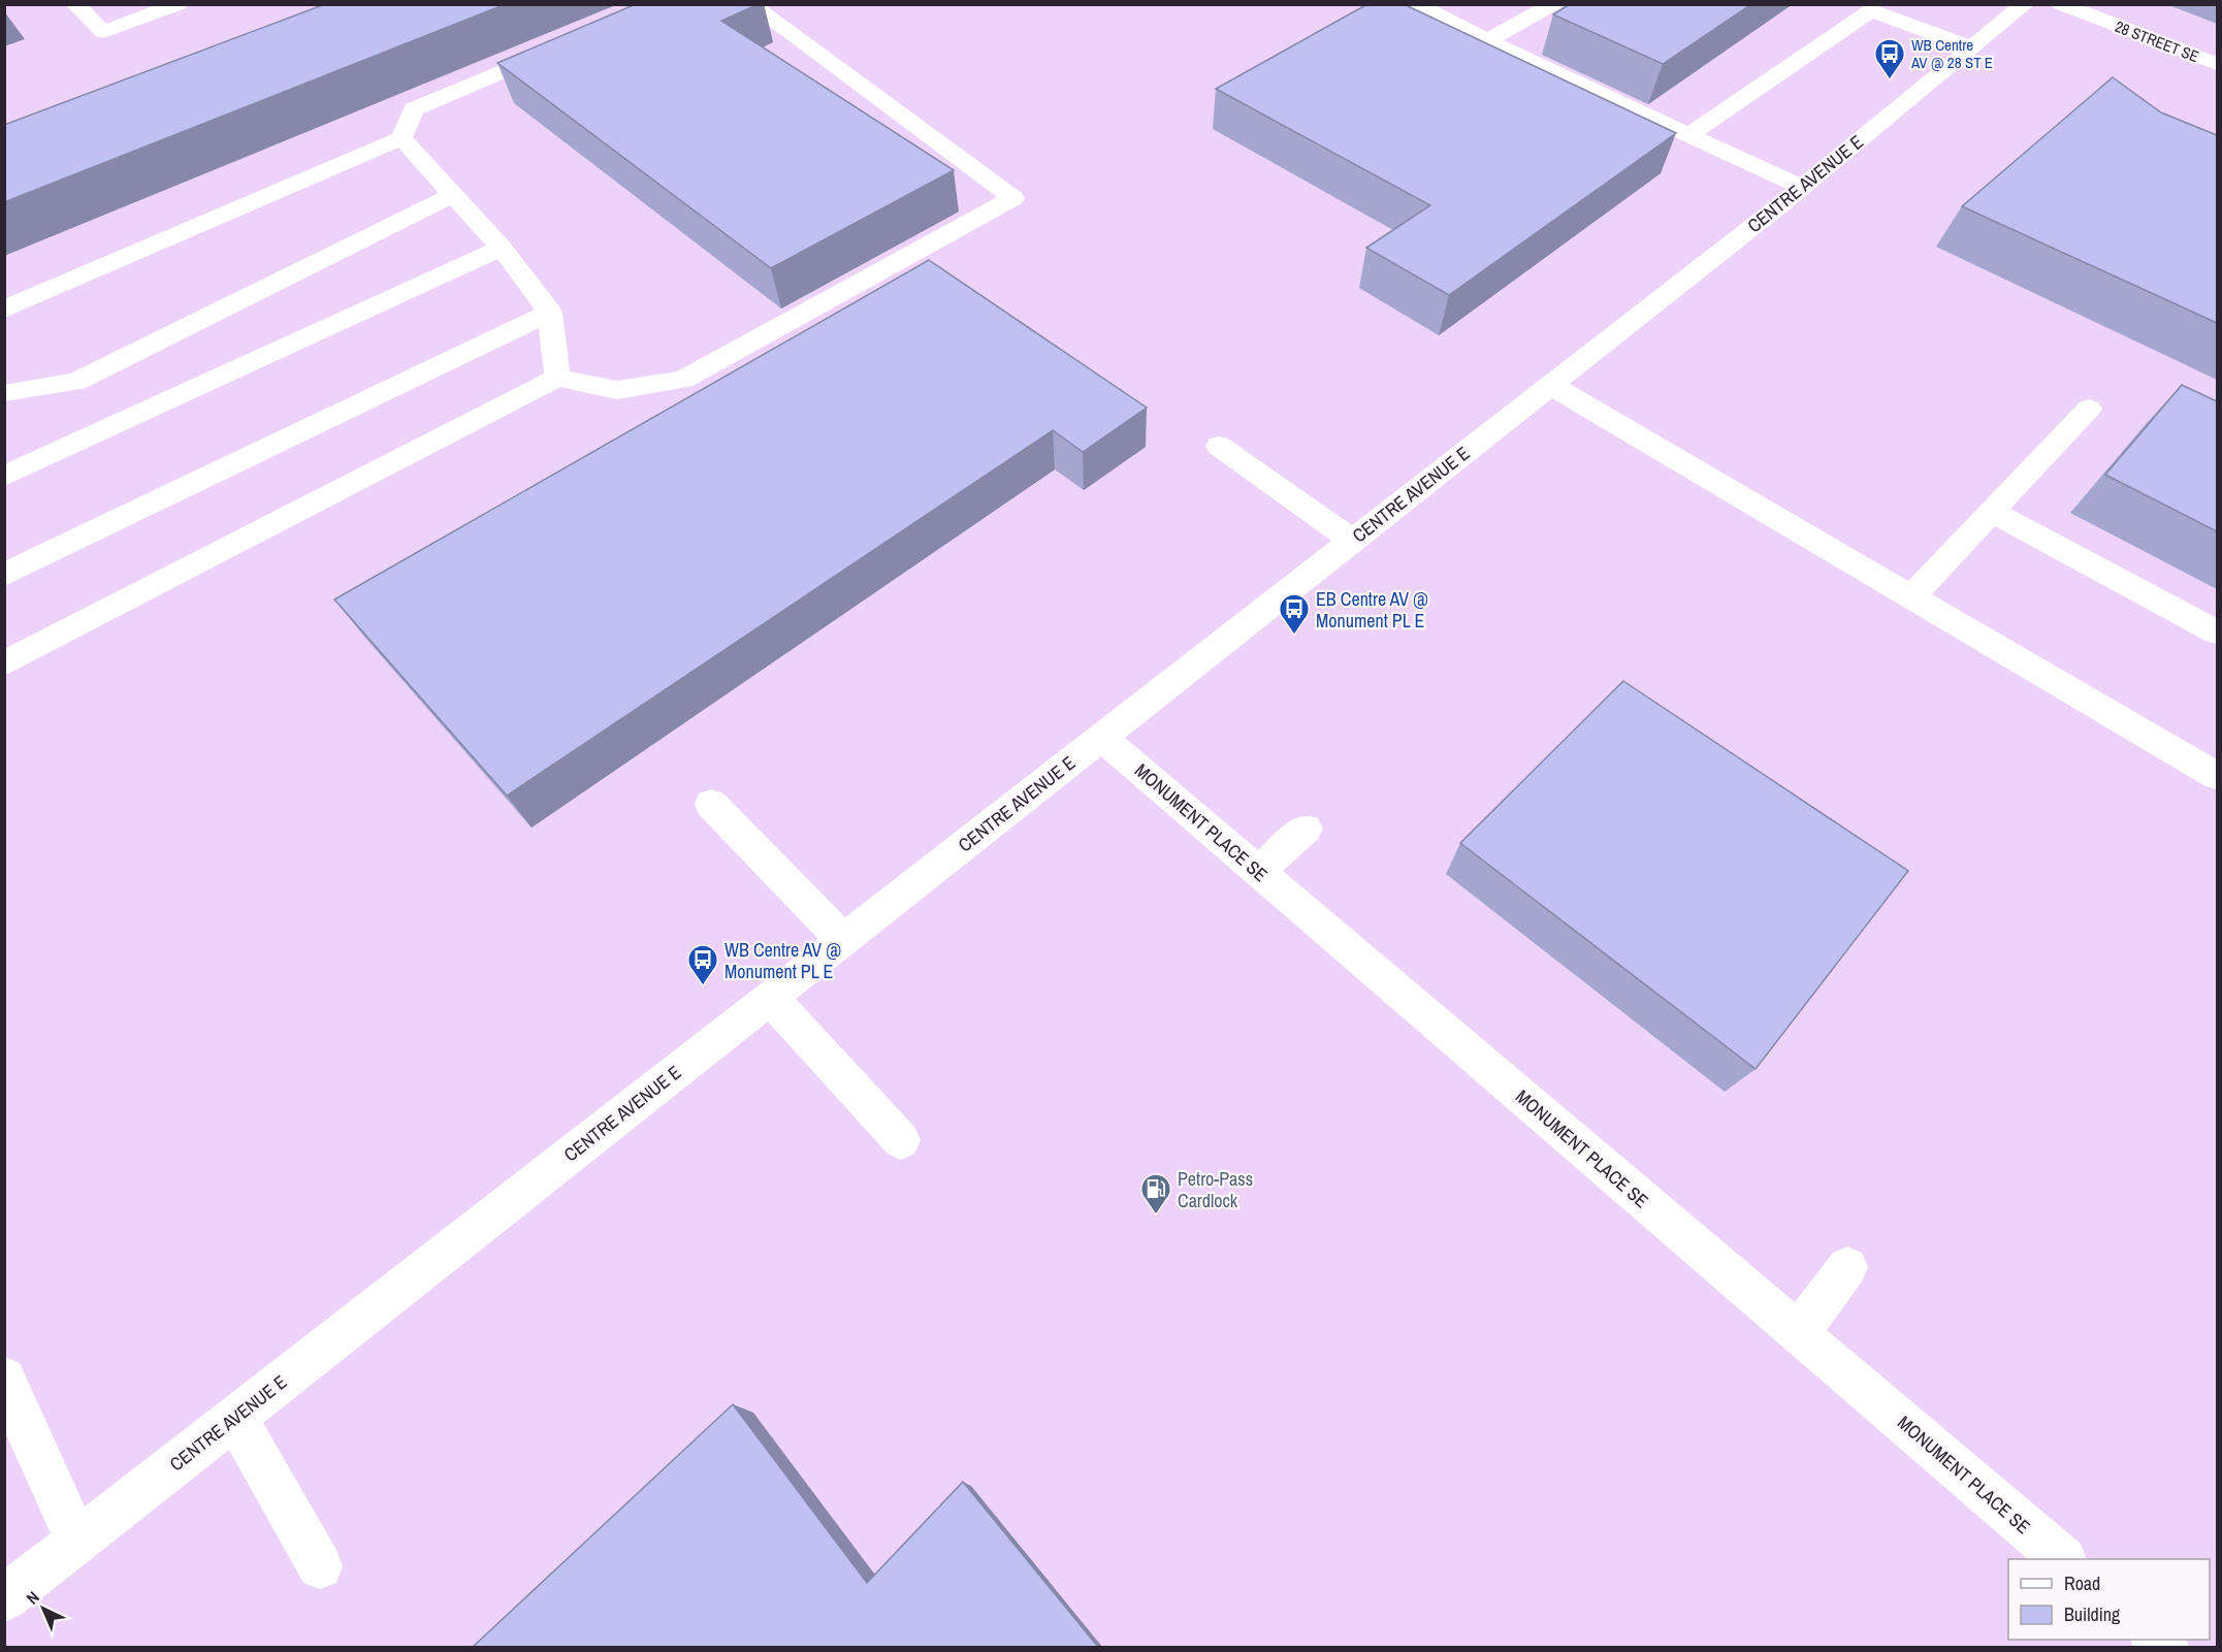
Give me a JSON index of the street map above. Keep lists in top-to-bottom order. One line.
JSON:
{"streets":{"street":["28 STREET SE","CENTRE AVENUE E","MONUMENT PLACE SE"]},"crossings":[["CENTRE AVENUE E","MONUMENT PLACE SE"]],"places":{"bus stop":["WB Centre AV @ 28 ST E","EB Centre AV @ Monument PL E","WB Centre AV @ Monument PL E"],"fuel station":["Petro-Pass Cardlock"]},"legend":["Road","Building"],"north":"top left"}
